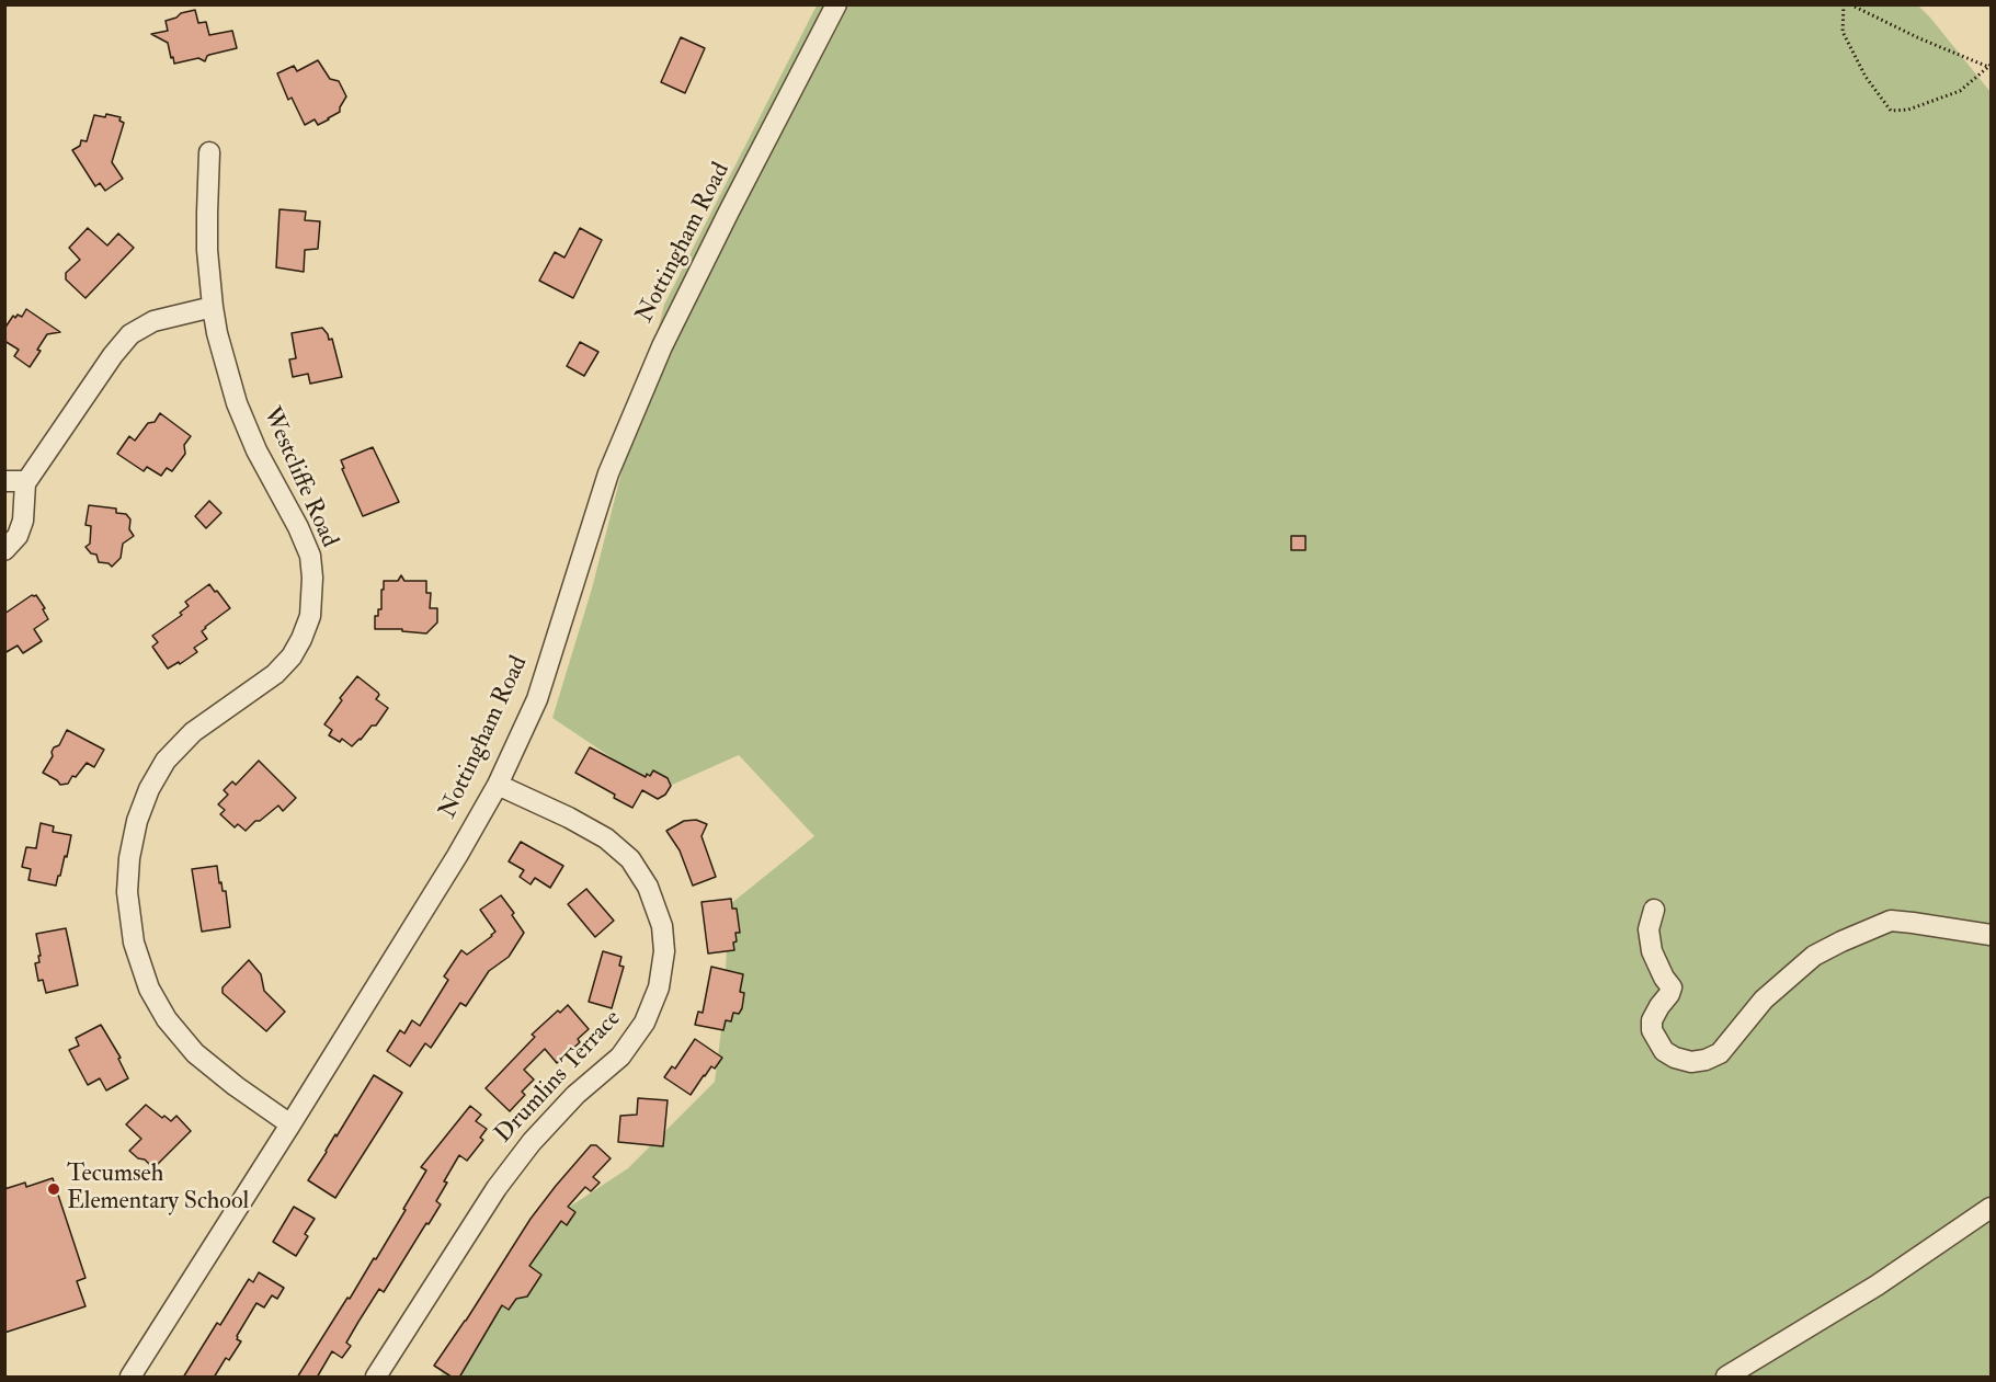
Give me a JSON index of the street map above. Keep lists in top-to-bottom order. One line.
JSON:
{"streets":{"street":["Nottingham Road","Westcliffe Road","Drumlins Terrace"]},"crossings":[["Nottingham Road","Westcliffe Road"],["Nottingham Road","Drumlins Terrace"]],"places":["Tecumseh Elementary School"]}
